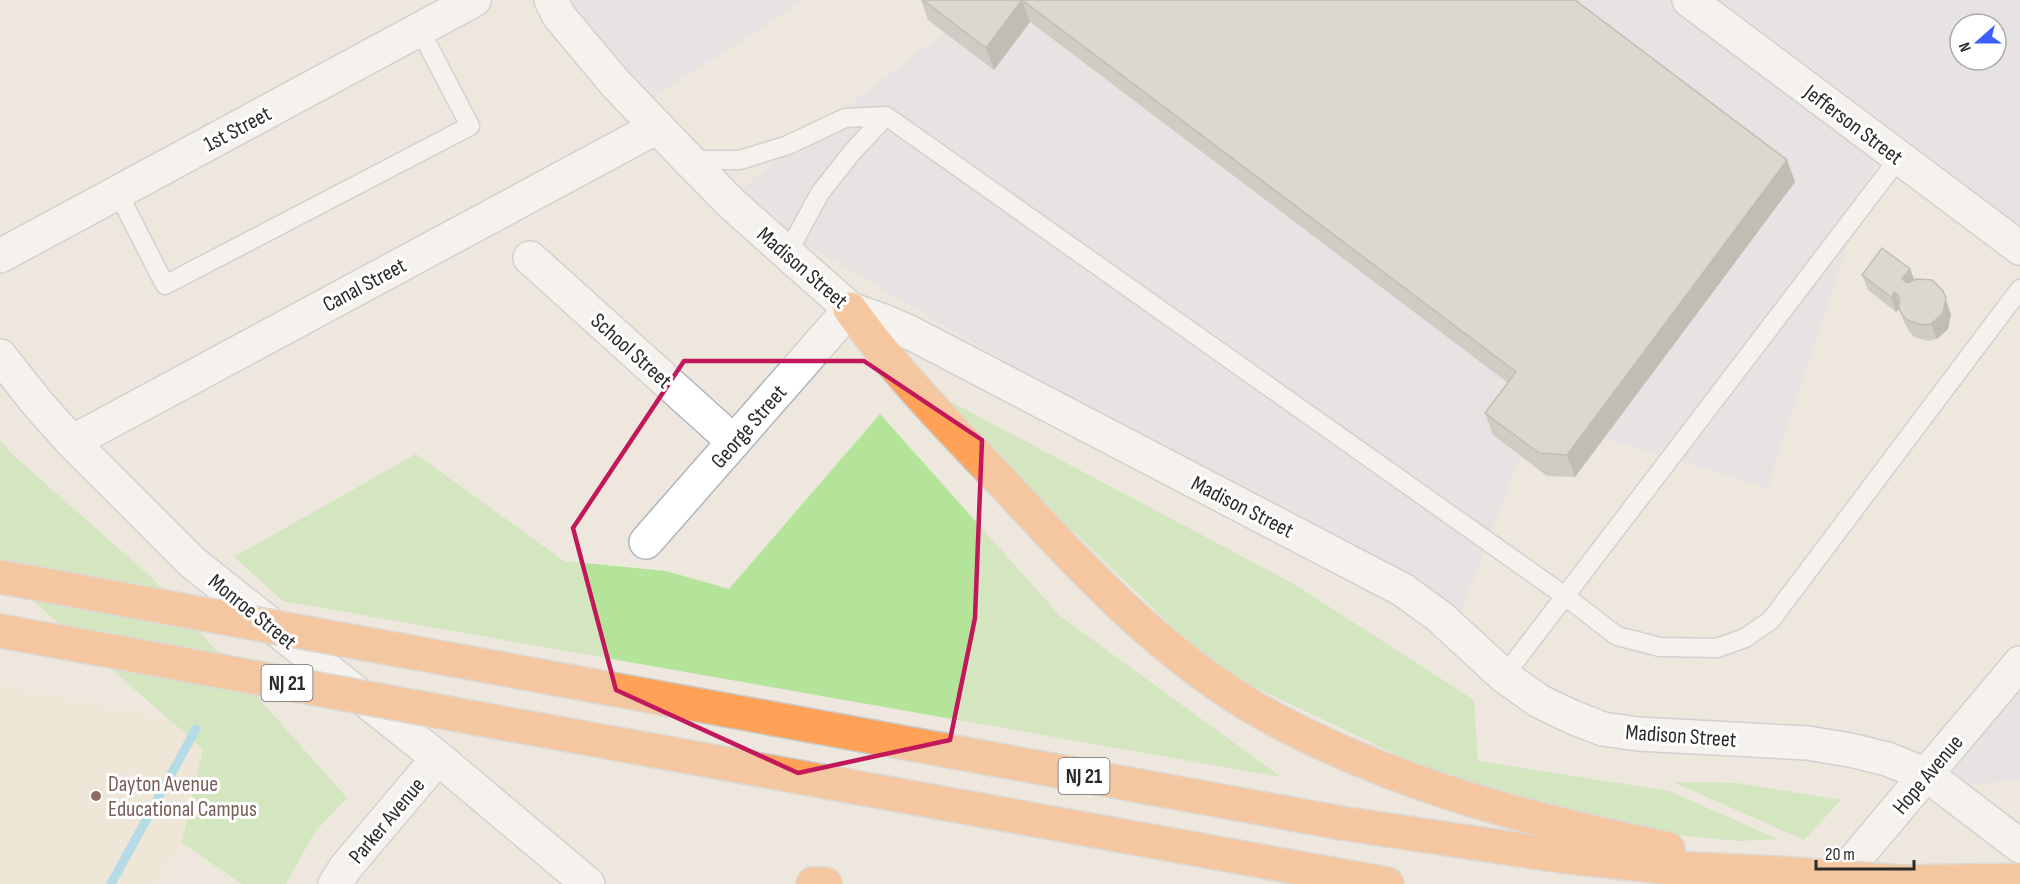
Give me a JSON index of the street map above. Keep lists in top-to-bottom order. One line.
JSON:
{"streets":{"highway":["NJ 21"],"street":["Jefferson Street","1st Street","Madison Street","Canal Street","School Street","George Street","Monroe Street","Hope Avenue","Parker Avenue"]},"crossings":[["Madison Street","Canal Street"],["Madison Street","George Street"],["Madison Street","Hope Avenue"],["Canal Street","Monroe Street"],["School Street","George Street"],["Monroe Street","Parker Avenue"]],"places":["Dayton Avenue Educational Campus"],"scale_bar":"20 m","north":"left"}
